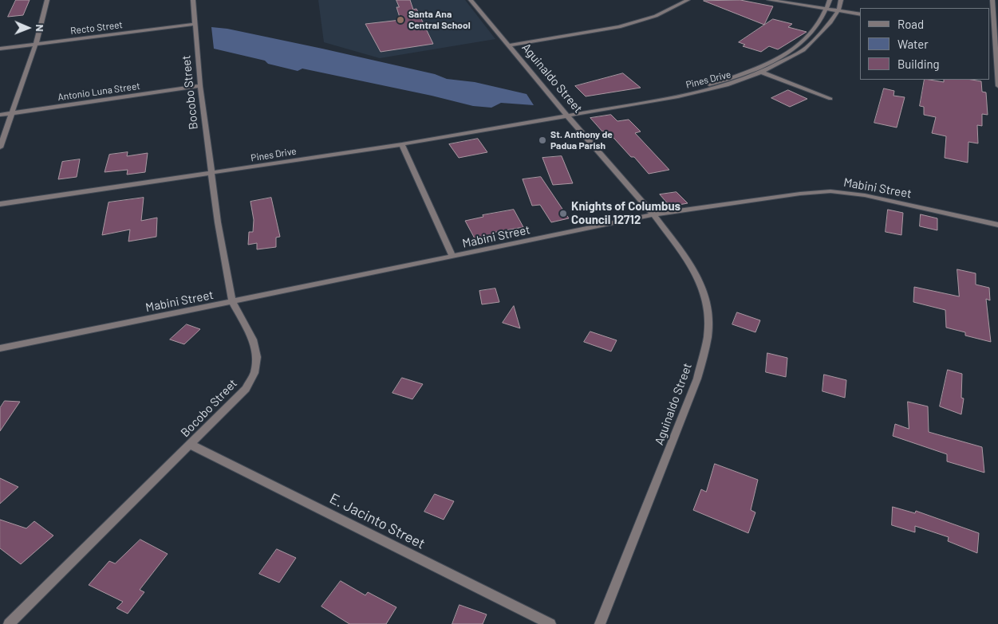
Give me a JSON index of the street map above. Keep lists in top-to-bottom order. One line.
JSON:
{"streets":{"street":["Recto Street","Aguinaldo Street","Pines Drive","Antonio Luna Street","Bocobo Street","Mabini Street","E. Jacinto Street"]},"crossings":[["Recto Street","Bocobo Street"],["Aguinaldo Street","Pines Drive"],["Aguinaldo Street","Mabini Street"],["Pines Drive","Bocobo Street"],["Antonio Luna Street","Bocobo Street"],["Bocobo Street","Mabini Street"],["Bocobo Street","E. Jacinto Street"]],"places":["Santa Ana Central School","St. Anthony de Padua Parish","Knights of Columbus Council 12712"],"legend":["Road","Water","Building"],"north":"right"}
